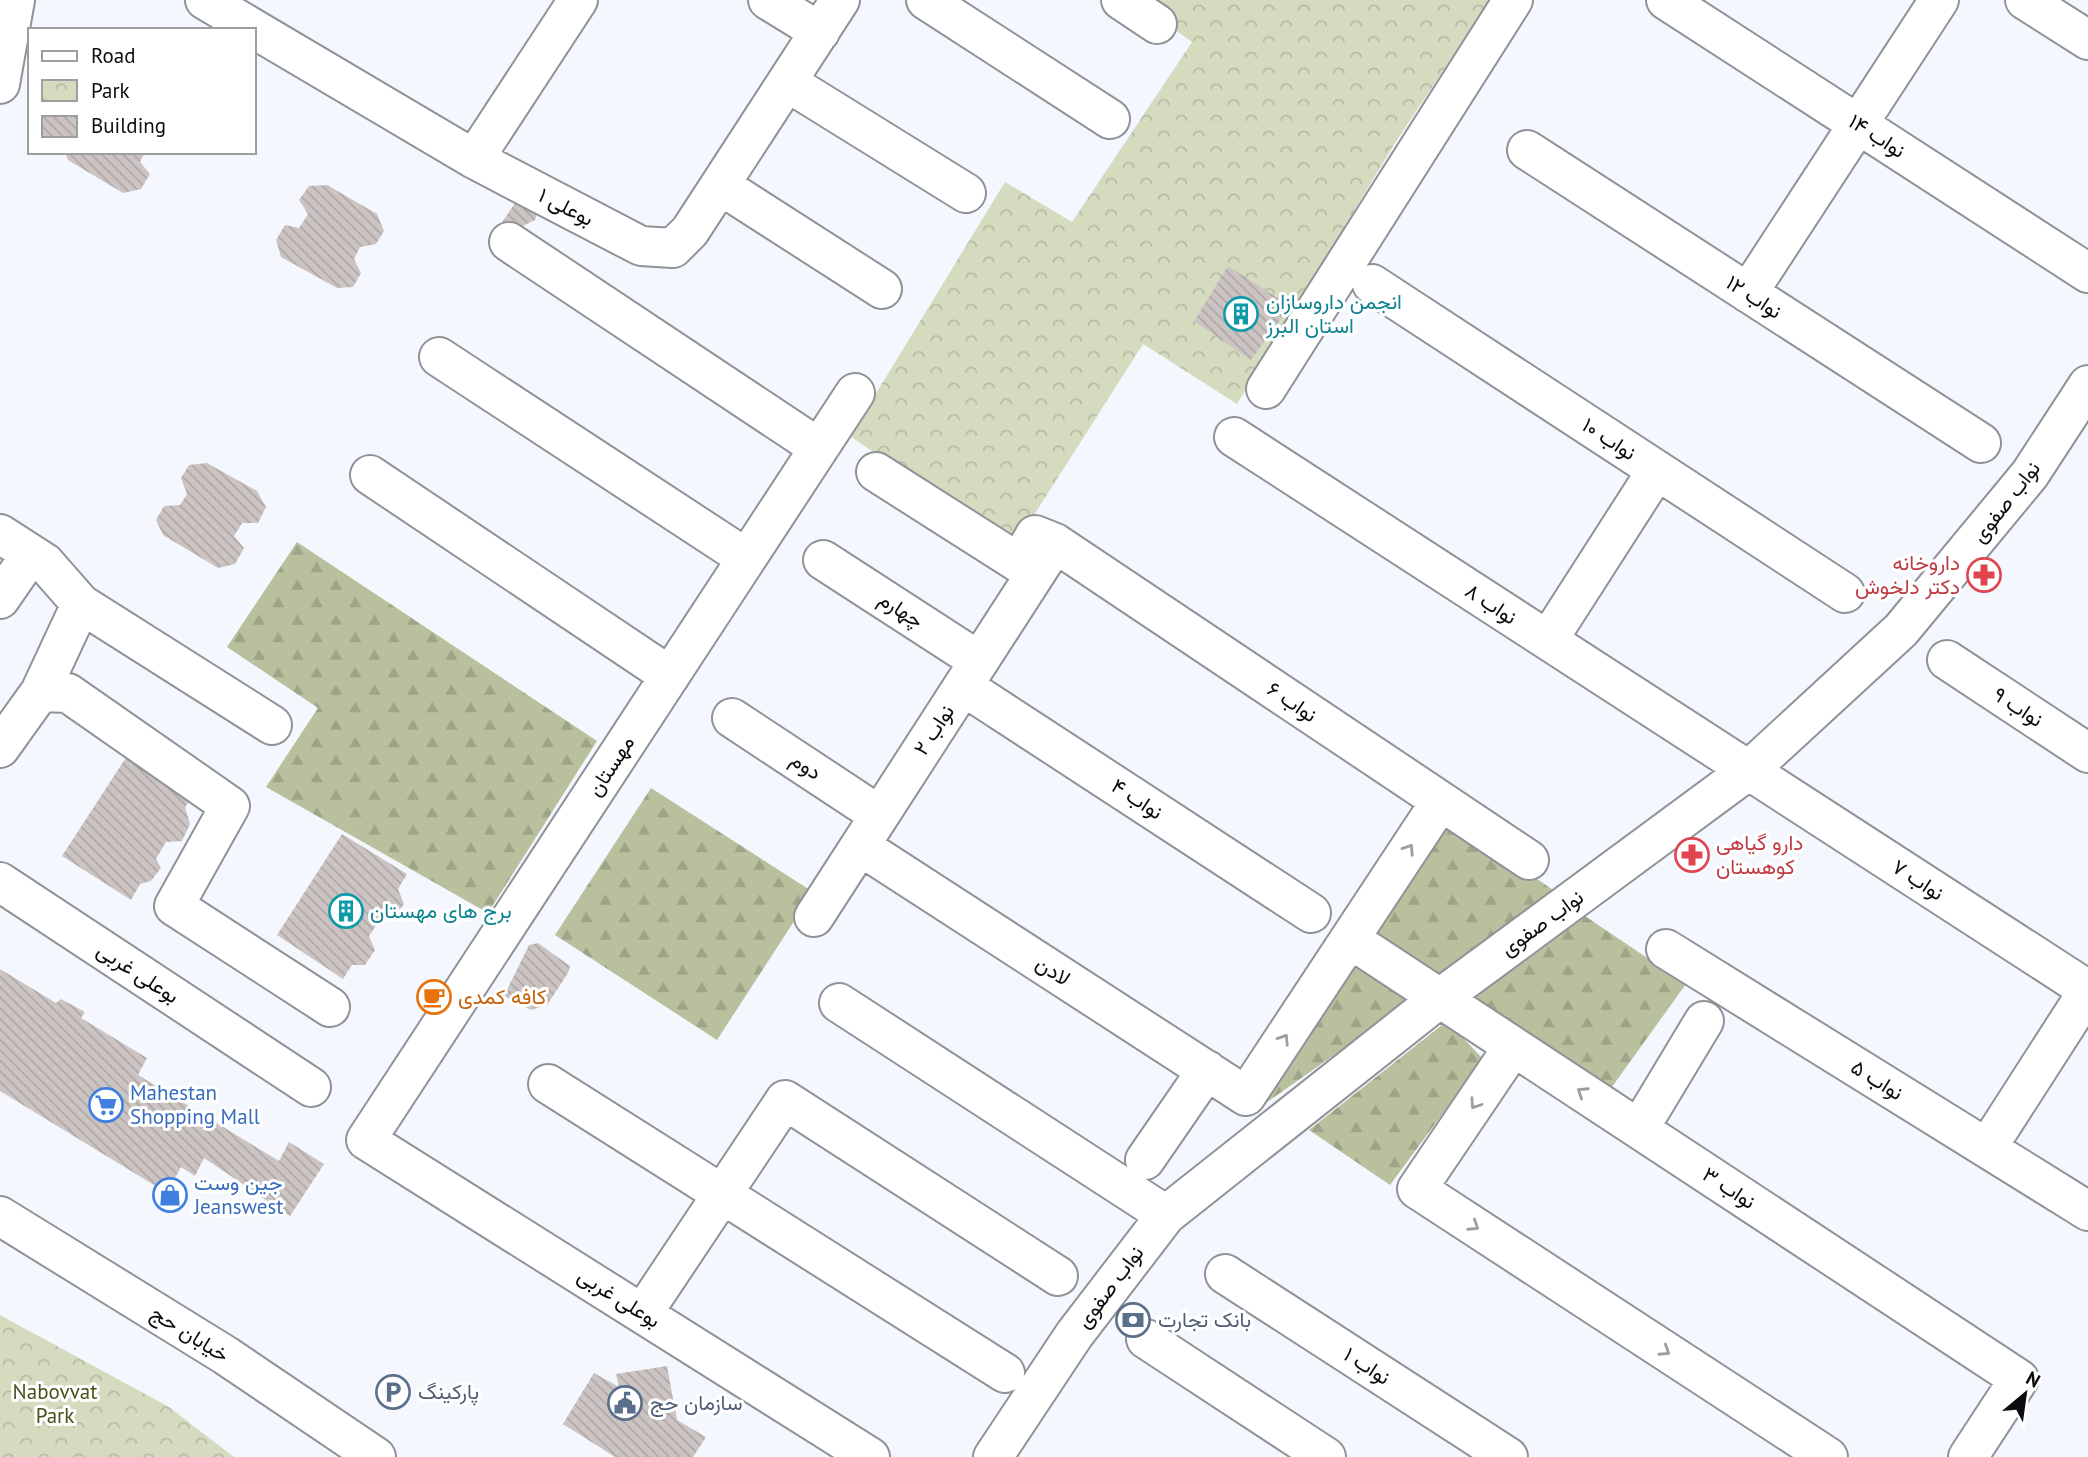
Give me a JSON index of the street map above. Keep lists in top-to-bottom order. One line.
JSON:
{"streets":{"street":["نواب ۱۴","بوعلی ۱","نواب ۱۲","نواب ۱۰","نواب صفوی","نواب ۸","چهارم","نواب ۶","نواب ۹","نواب ۲","مهستان","دوم","نواب ۴","نواب ۷","لادن","بوعلی غربی","نواب ۵","نواب ۳","خیابان حج","نواب ۱"]},"crossings":[["نواب صفوی","نواب ۸"],["نواب صفوی","نواب ۷"],["نواب صفوی","نواب ۳"],["نواب ۸","نواب ۷"],["چهارم","نواب ۲"],["چهارم","نواب ۴"],["نواب ۶","نواب ۲"],["نواب ۲","دوم"],["نواب ۲","نواب ۴"],["نواب ۲","لادن"],["مهستان","بوعلی غربی"],["دوم","لادن"]],"parks":["Nabovvat Park"],"places":{"building":["انجمن داروسازان استان البرز","برج های مهستان"],"pharmacy":["داروخانه دکتر دلخوش","دارو گیاهی کوهستان"],"cafe":["کافه کمدی"],"supermarket":["Mahestan Shopping Mall"],"shop":["جین وست Jeanswest"],"bank":["بانک تجارت"],"parking":["پارکینگ"],"public building":["سازمان حج"]},"legend":["Road","Park","Building"],"north":"top right"}
